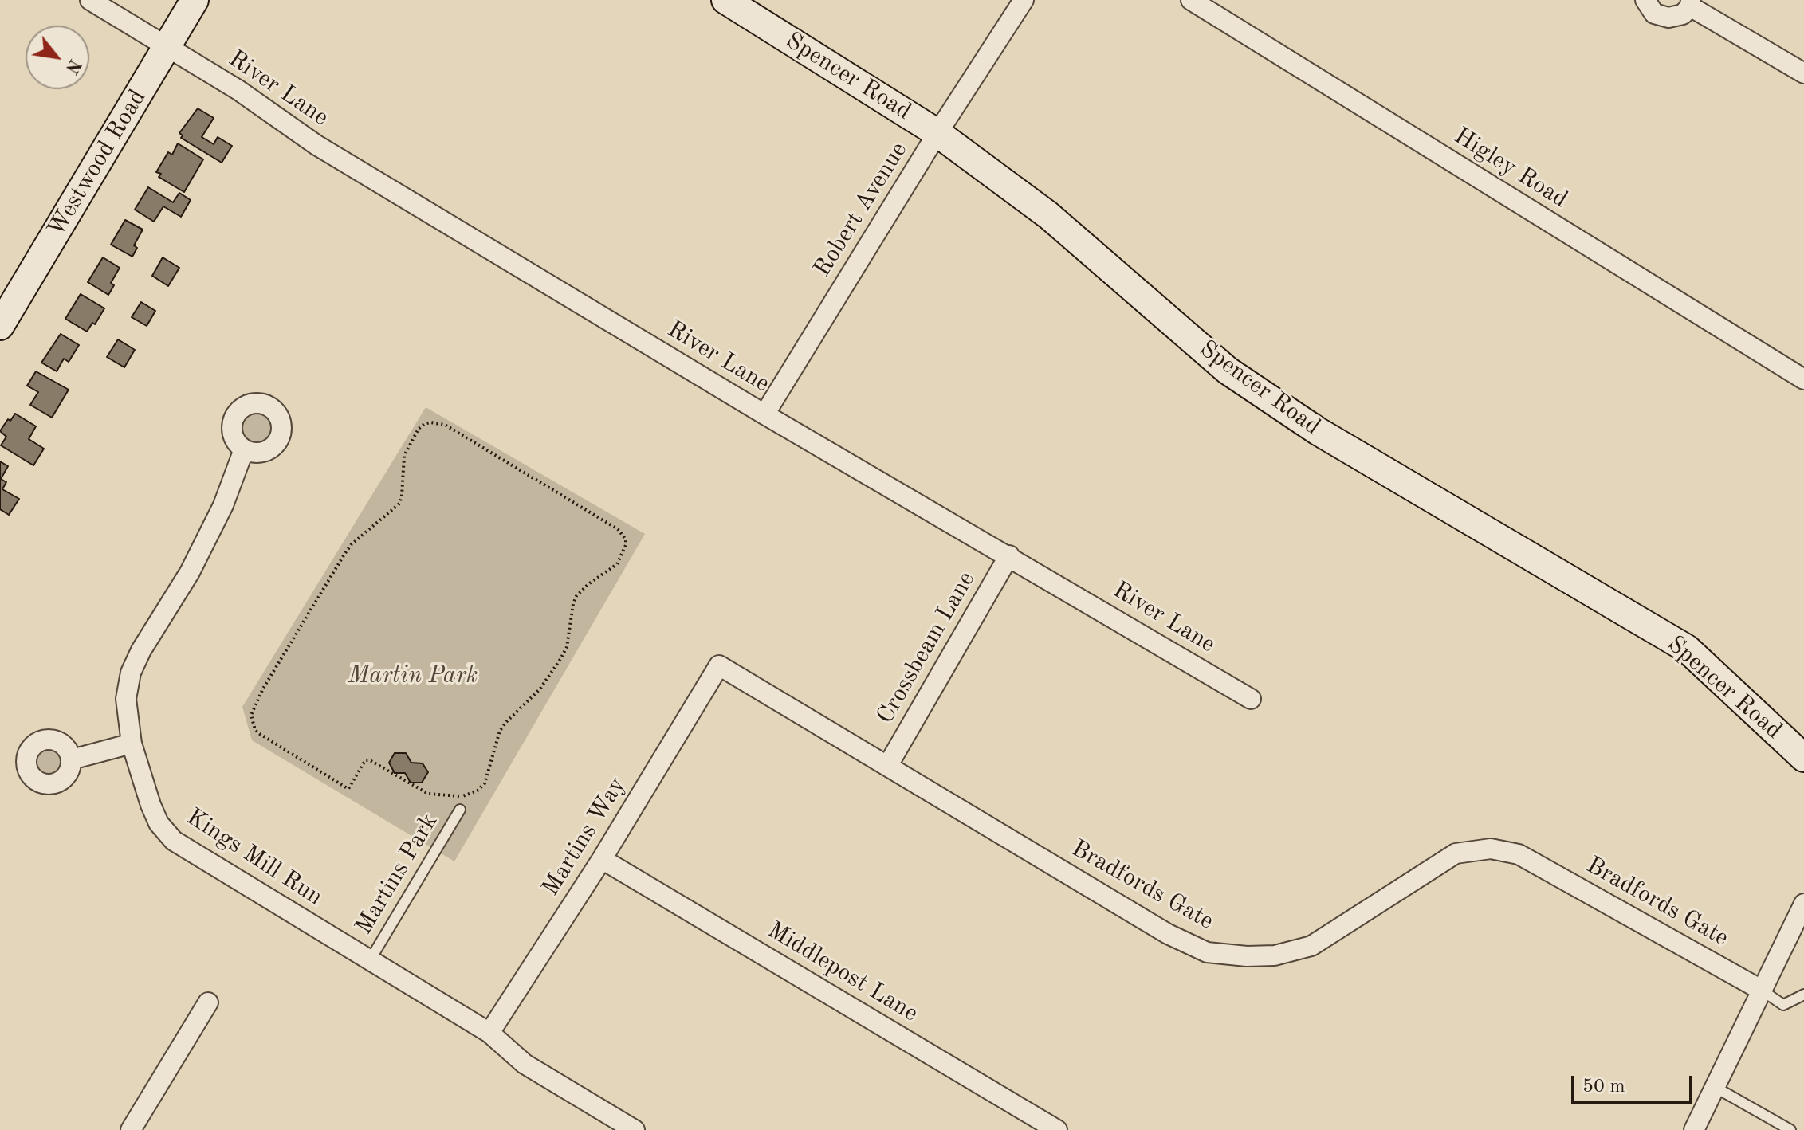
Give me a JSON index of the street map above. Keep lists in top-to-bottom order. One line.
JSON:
{"streets":{"street":["Spencer Road","River Lane","Westwood Road","Higley Road","Robert Avenue","Crossbeam Lane","Martins Way","Kings Mill Run","Bradfords Gate","Middlepost Lane"],"lane":["Martins Park"]},"crossings":[["Spencer Road","Robert Avenue"],["River Lane","Westwood Road"],["River Lane","Robert Avenue"],["River Lane","Crossbeam Lane"],["Crossbeam Lane","Bradfords Gate"],["Martins Way","Kings Mill Run"],["Martins Way","Bradfords Gate"],["Martins Way","Middlepost Lane"],["Kings Mill Run","Martins Park"]],"parks":["Martin Park"],"scale_bar":"50 m","north":"bottom right"}
